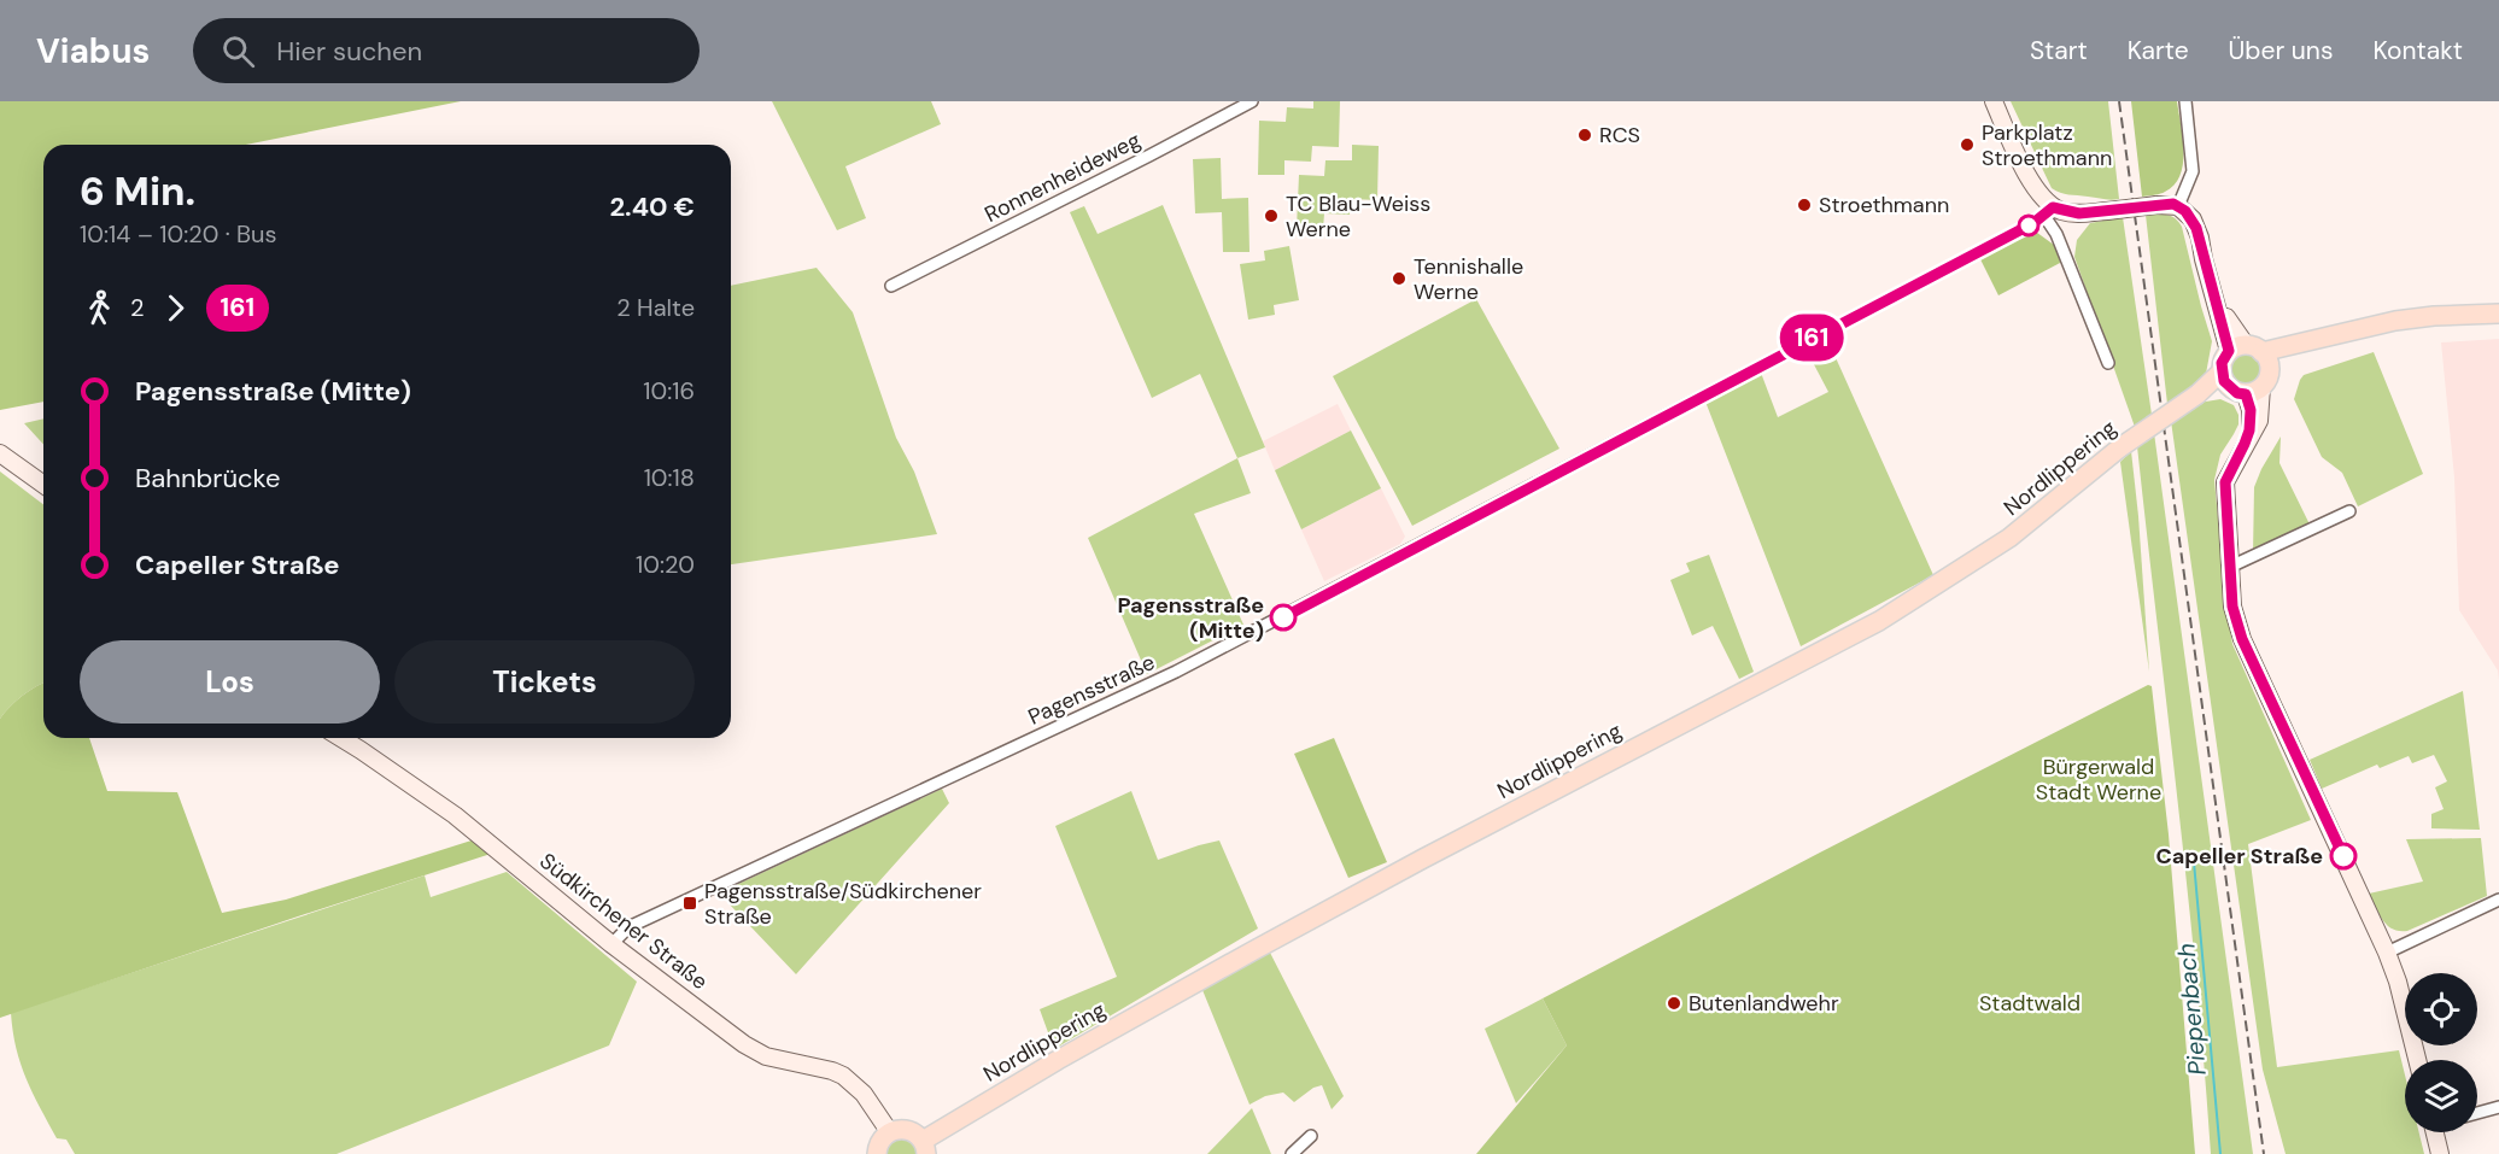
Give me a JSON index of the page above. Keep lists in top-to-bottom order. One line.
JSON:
{"streets":{"main road":["Nordlippering"],"street":["Ronnenheideweg","Pagensstraße","Südkirchener Straße"]},"crossings":[["Pagensstraße","Südkirchener Straße"]],"water":["Piepenbach"],"parks":["Bürgerwald Stadt Werne","Stadtwald"],"places":{"other":["RCS","Parkplatz Stroethmann","Stroethmann","TC Blau-Weiss Werne","Tennishalle Werne","Pagensstraße (Mitte)","Capeller Straße","Butenlandwehr"],"transit":["Pagensstraße/Südkirchener Straße"]},"lines":["bus line 161"],"page":{"header":"Viabus","search":"Hier suchen","nav":["Start","Karte","Über uns","Kontakt"],"on_map":"161","heading":["6 Min.","10:14 – 10:20 · Bus","2.40 €"],"legs":["2","161","2 Halte"],"list":[{"name":"Pagensstraße (Mitte)","value":"10:16"},{"name":"Bahnbrücke","value":"10:18"},{"name":"Capeller Straße","value":"10:20"}],"buttons":["Los","Tickets"]}}
